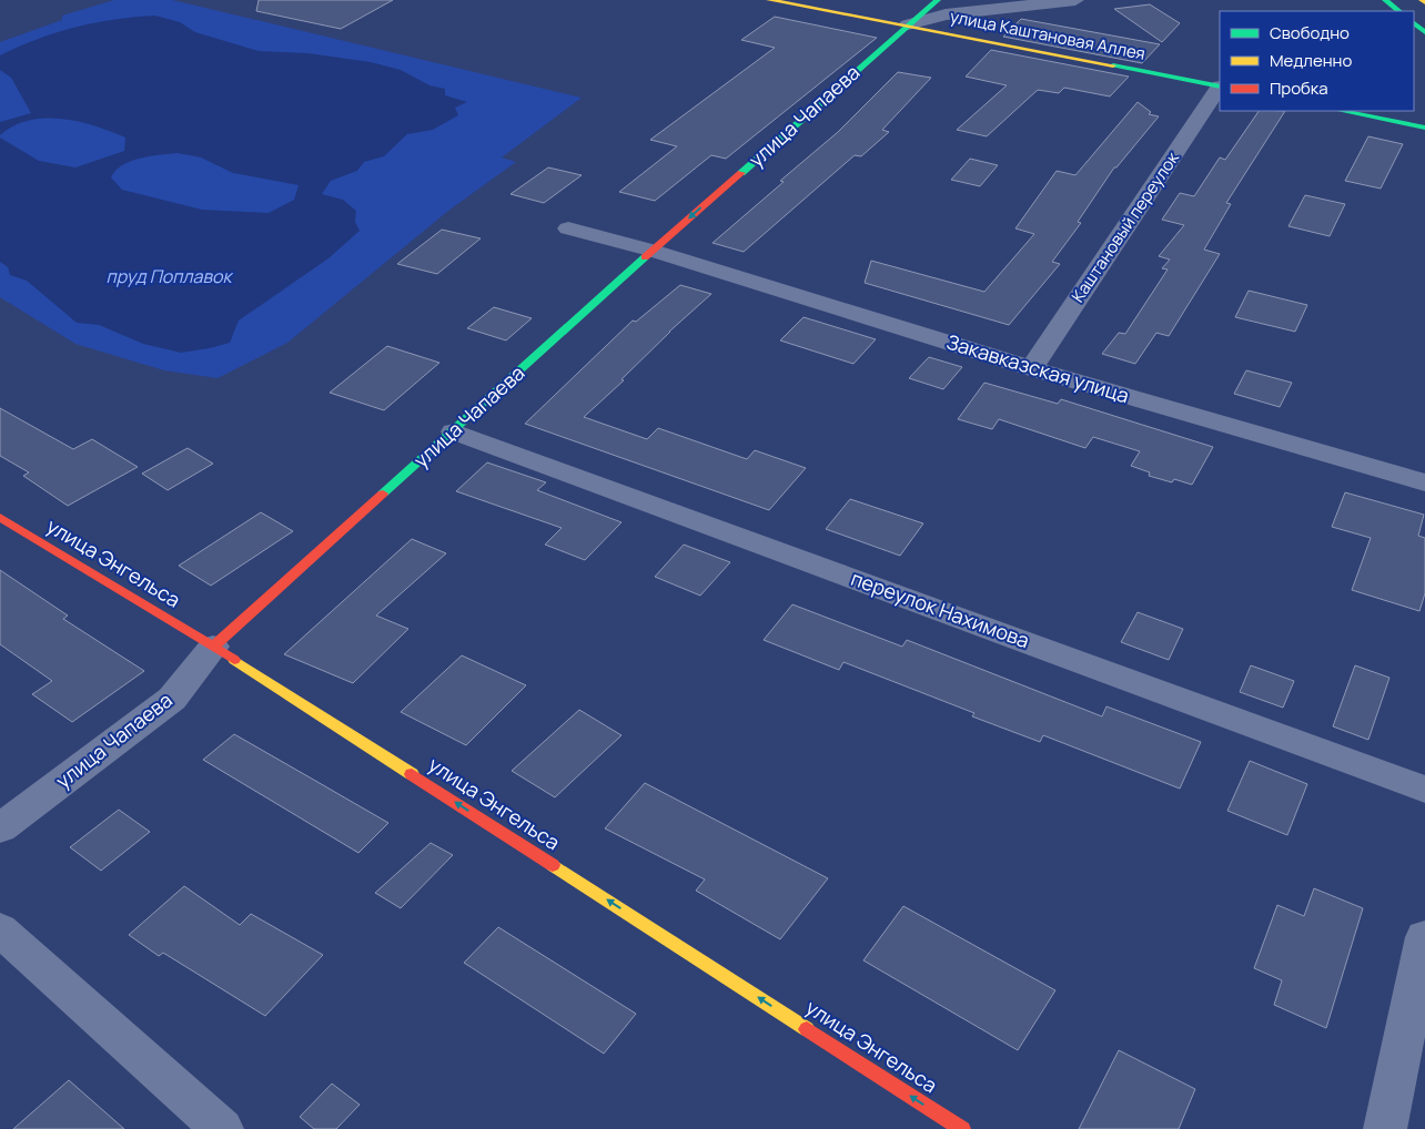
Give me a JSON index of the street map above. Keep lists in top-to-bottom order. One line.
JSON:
{"streets":{"street":["улица Каштановая Аллея","улица Чапаева","Каштановый переулок","Закавказская улица","улица Энгельса","переулок Нахимова"]},"crossings":[["улица Каштановая Аллея","улица Чапаева"],["улица Чапаева","Закавказская улица"],["улица Чапаева","улица Энгельса"],["улица Чапаева","переулок Нахимова"],["Каштановый переулок","Закавказская улица"]],"one_way":["улица Энгельса"],"water":["пруд Поплавок"],"legend":["Свободно","Медленно","Пробка"]}
